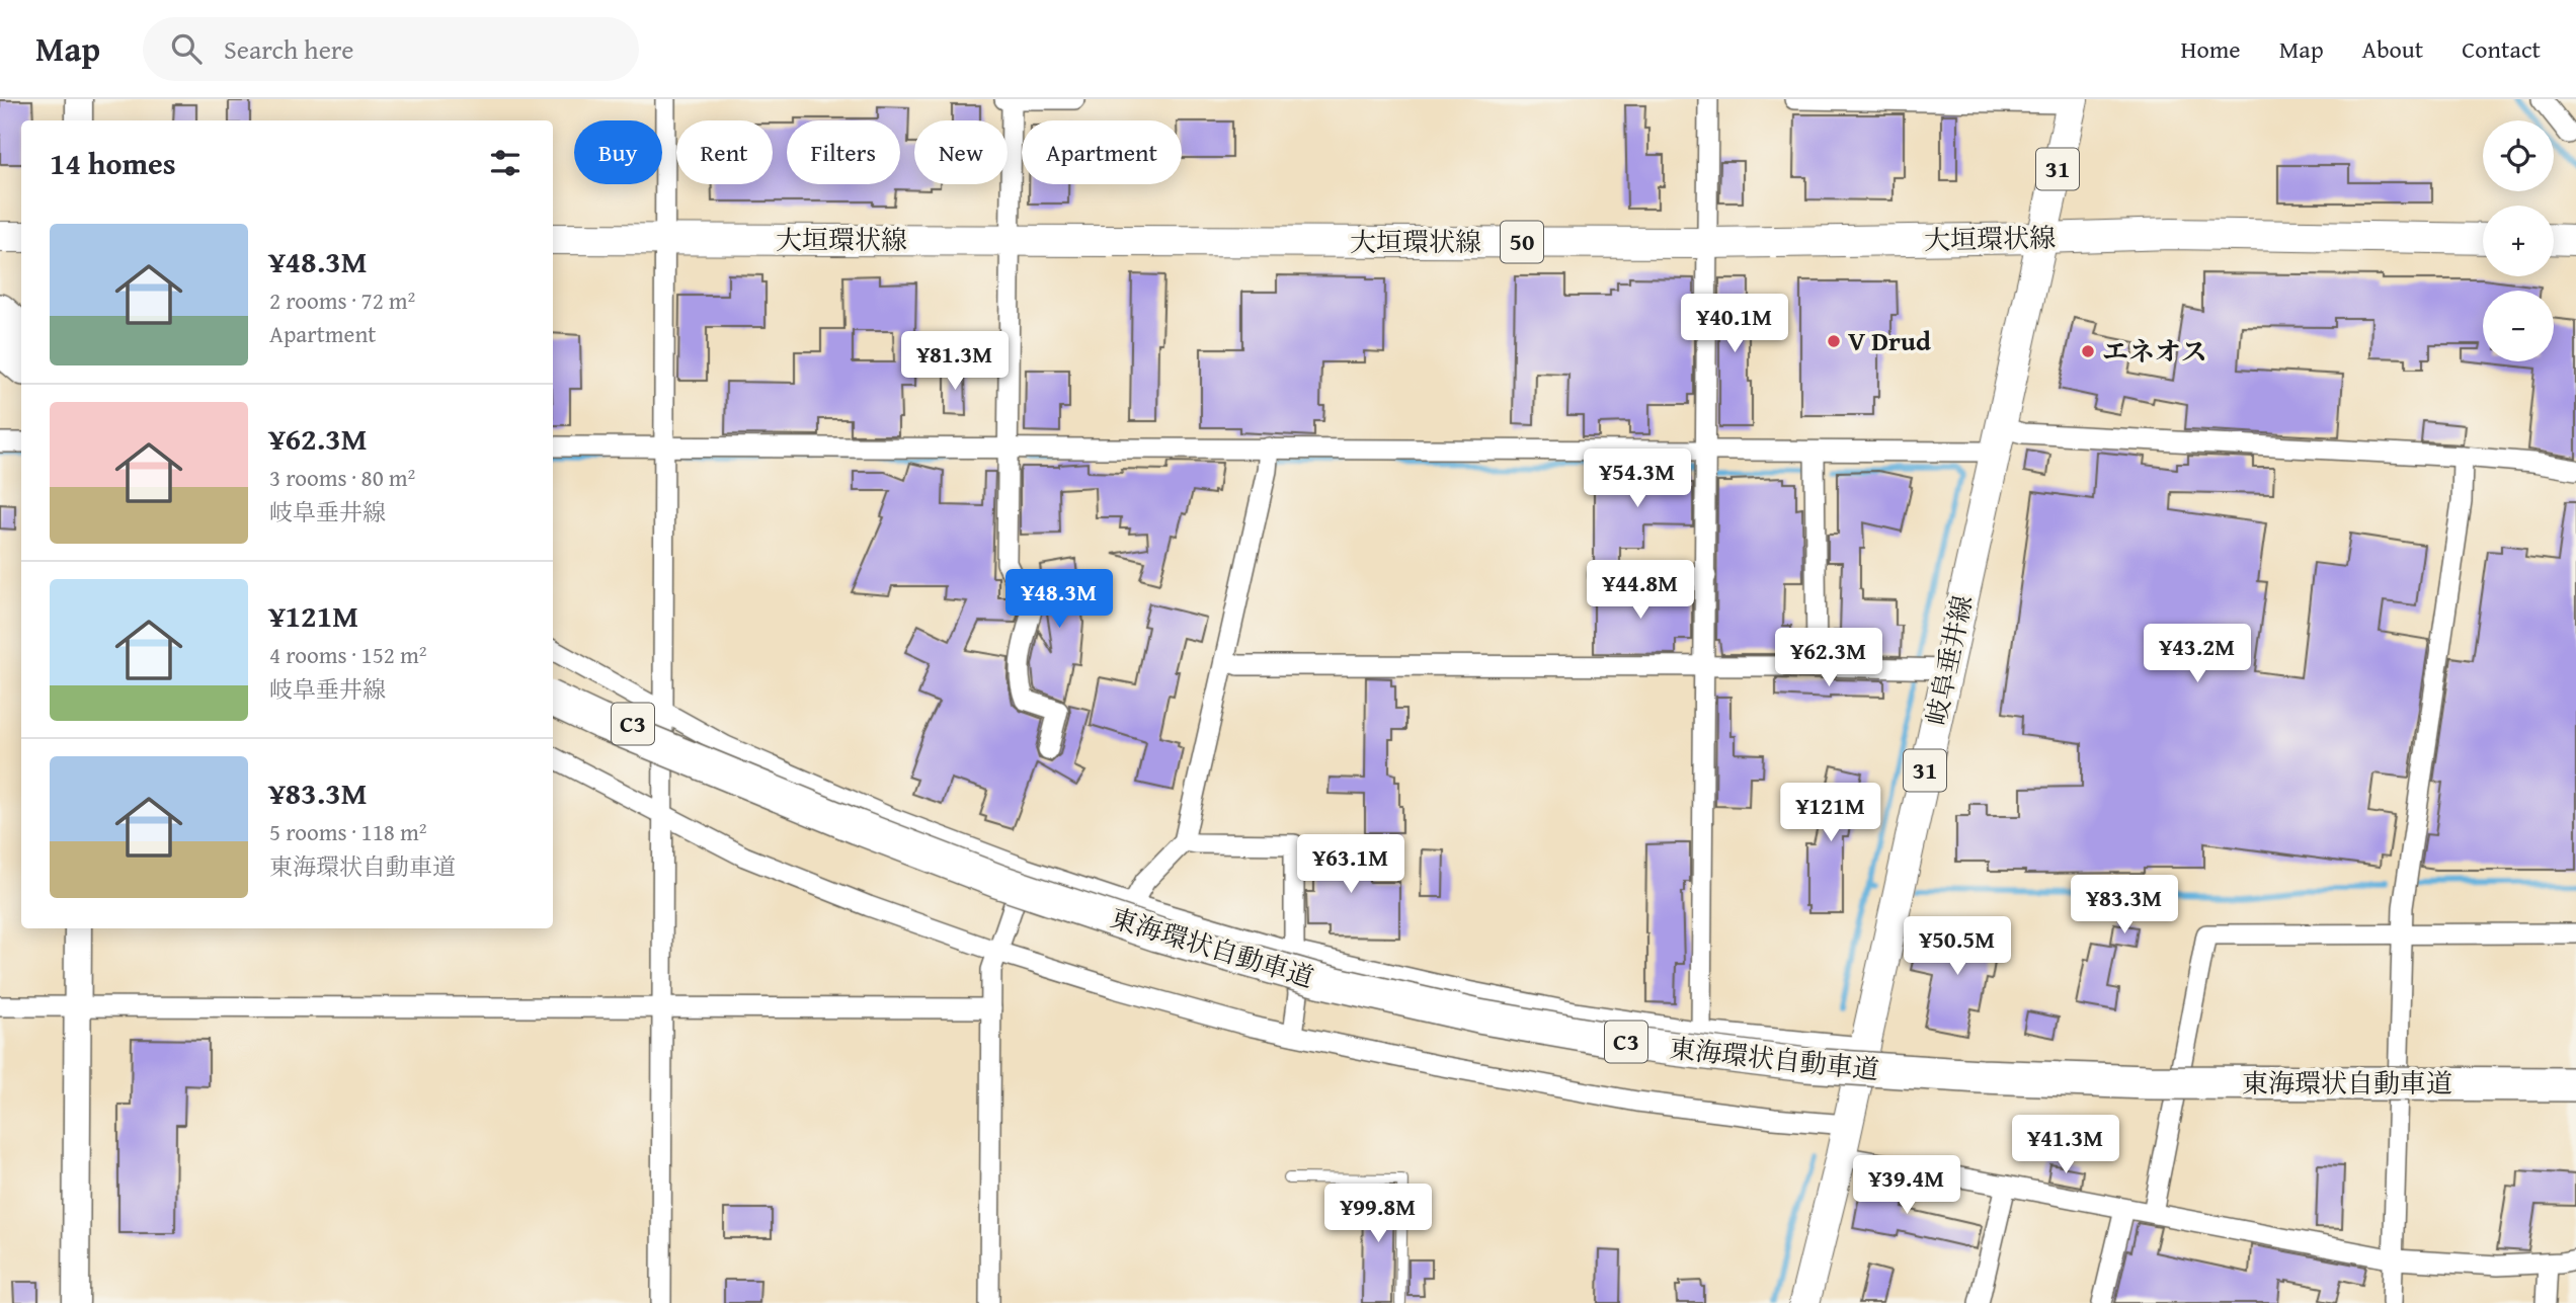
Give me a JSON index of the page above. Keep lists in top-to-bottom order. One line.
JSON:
{"streets":{"highway":["C3","東海環状自動車道"],"main road":["31","大垣環状線","50","岐阜垂井線"]},"crossings":[["大垣環状線","岐阜垂井線"]],"places":["V Drud","エネオス"],"page":{"header":"Map","search":"Search here","nav":["Home","Map","About","Contact"],"map_buttons":["+","−"],"chip":["Buy","Rent","Filters","New","Apartment"],"heading":"14 homes","list":[{"name":"¥48.3M","note":"2 rooms · 72 m² · Apartment"},{"name":"¥62.3M","note":"3 rooms · 80 m² · 岐阜垂井線"},{"name":"¥121M","note":"4 rooms · 152 m² · 岐阜垂井線"},{"name":"¥83.3M","note":"5 rooms · 118 m² · 東海環状自動車道"}],"price":["¥40.1M","¥81.3M","¥54.3M","¥44.8M","¥48.3M","¥43.2M","¥62.3M","¥121M","¥63.1M","¥83.3M","¥50.5M","¥41.3M","¥39.4M","¥99.8M"]}}
